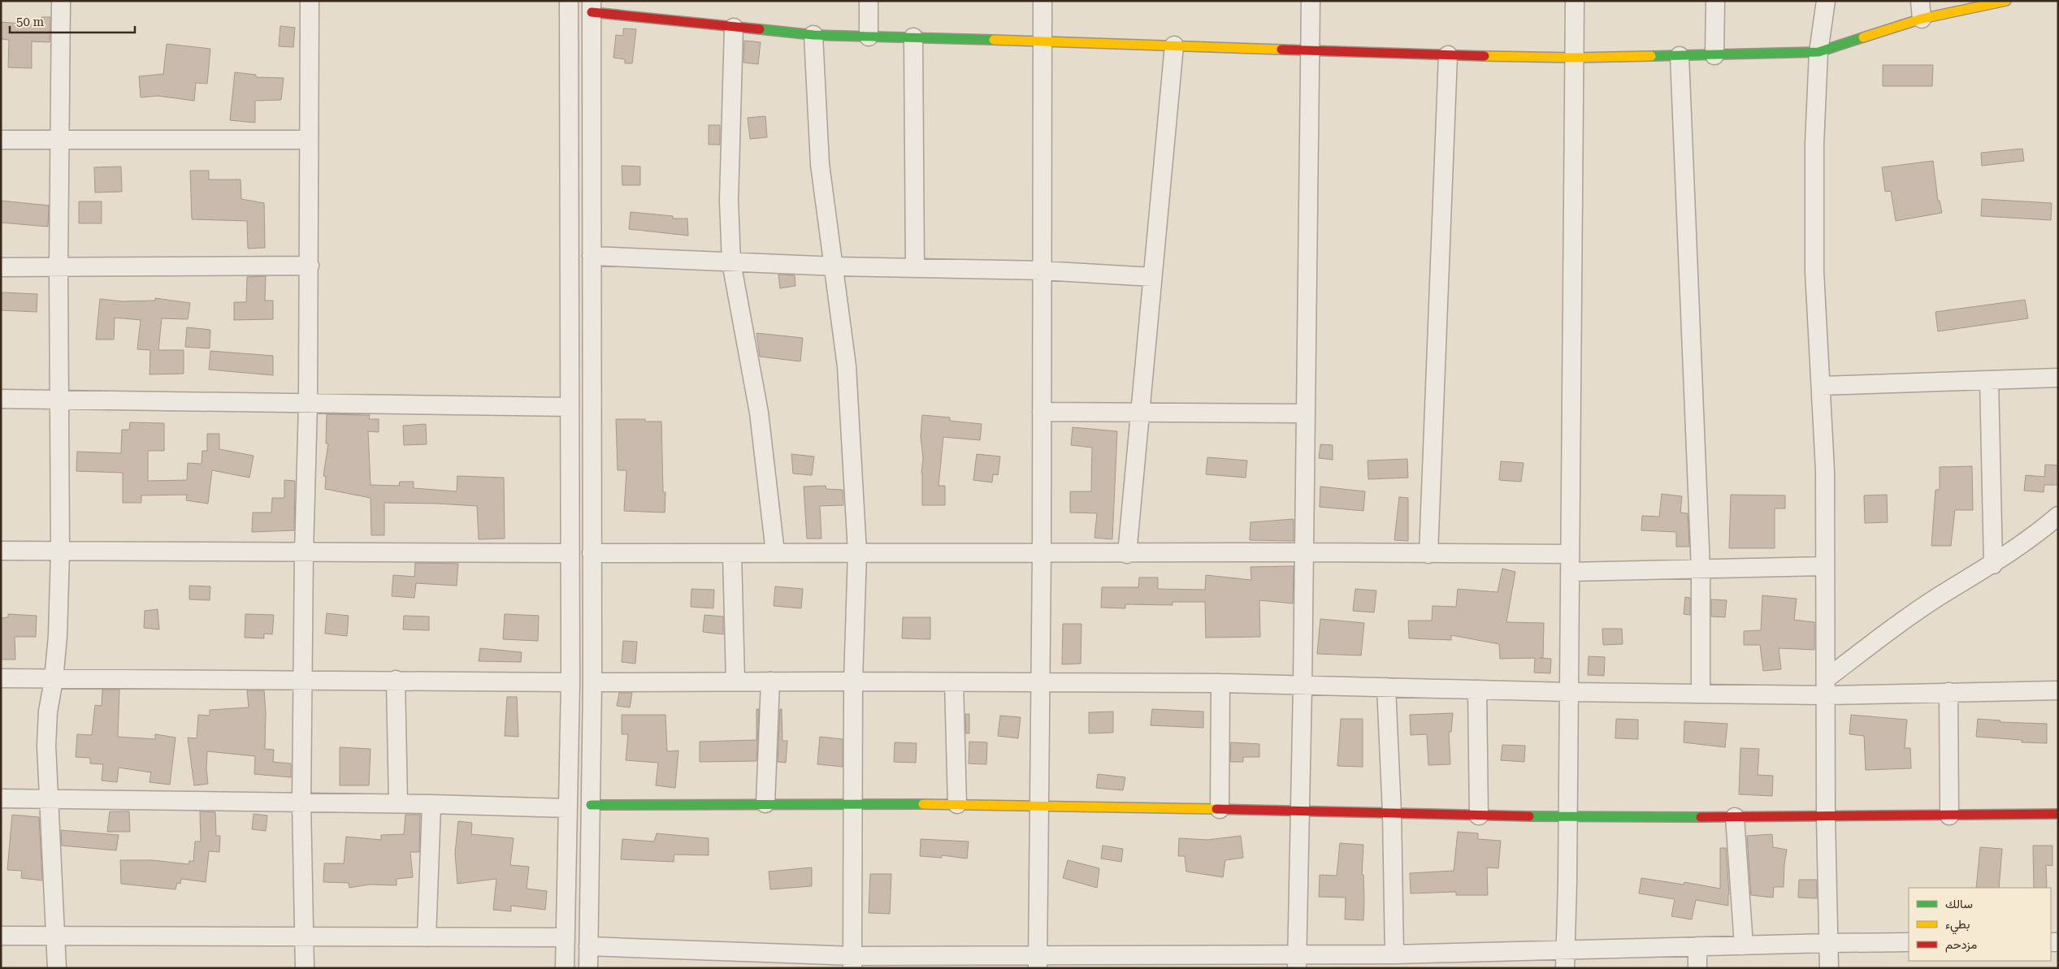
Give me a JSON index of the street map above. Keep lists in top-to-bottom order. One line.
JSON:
{"legend":["سالك","بطيء","مزدحم"],"scale_bar":"50 m"}
